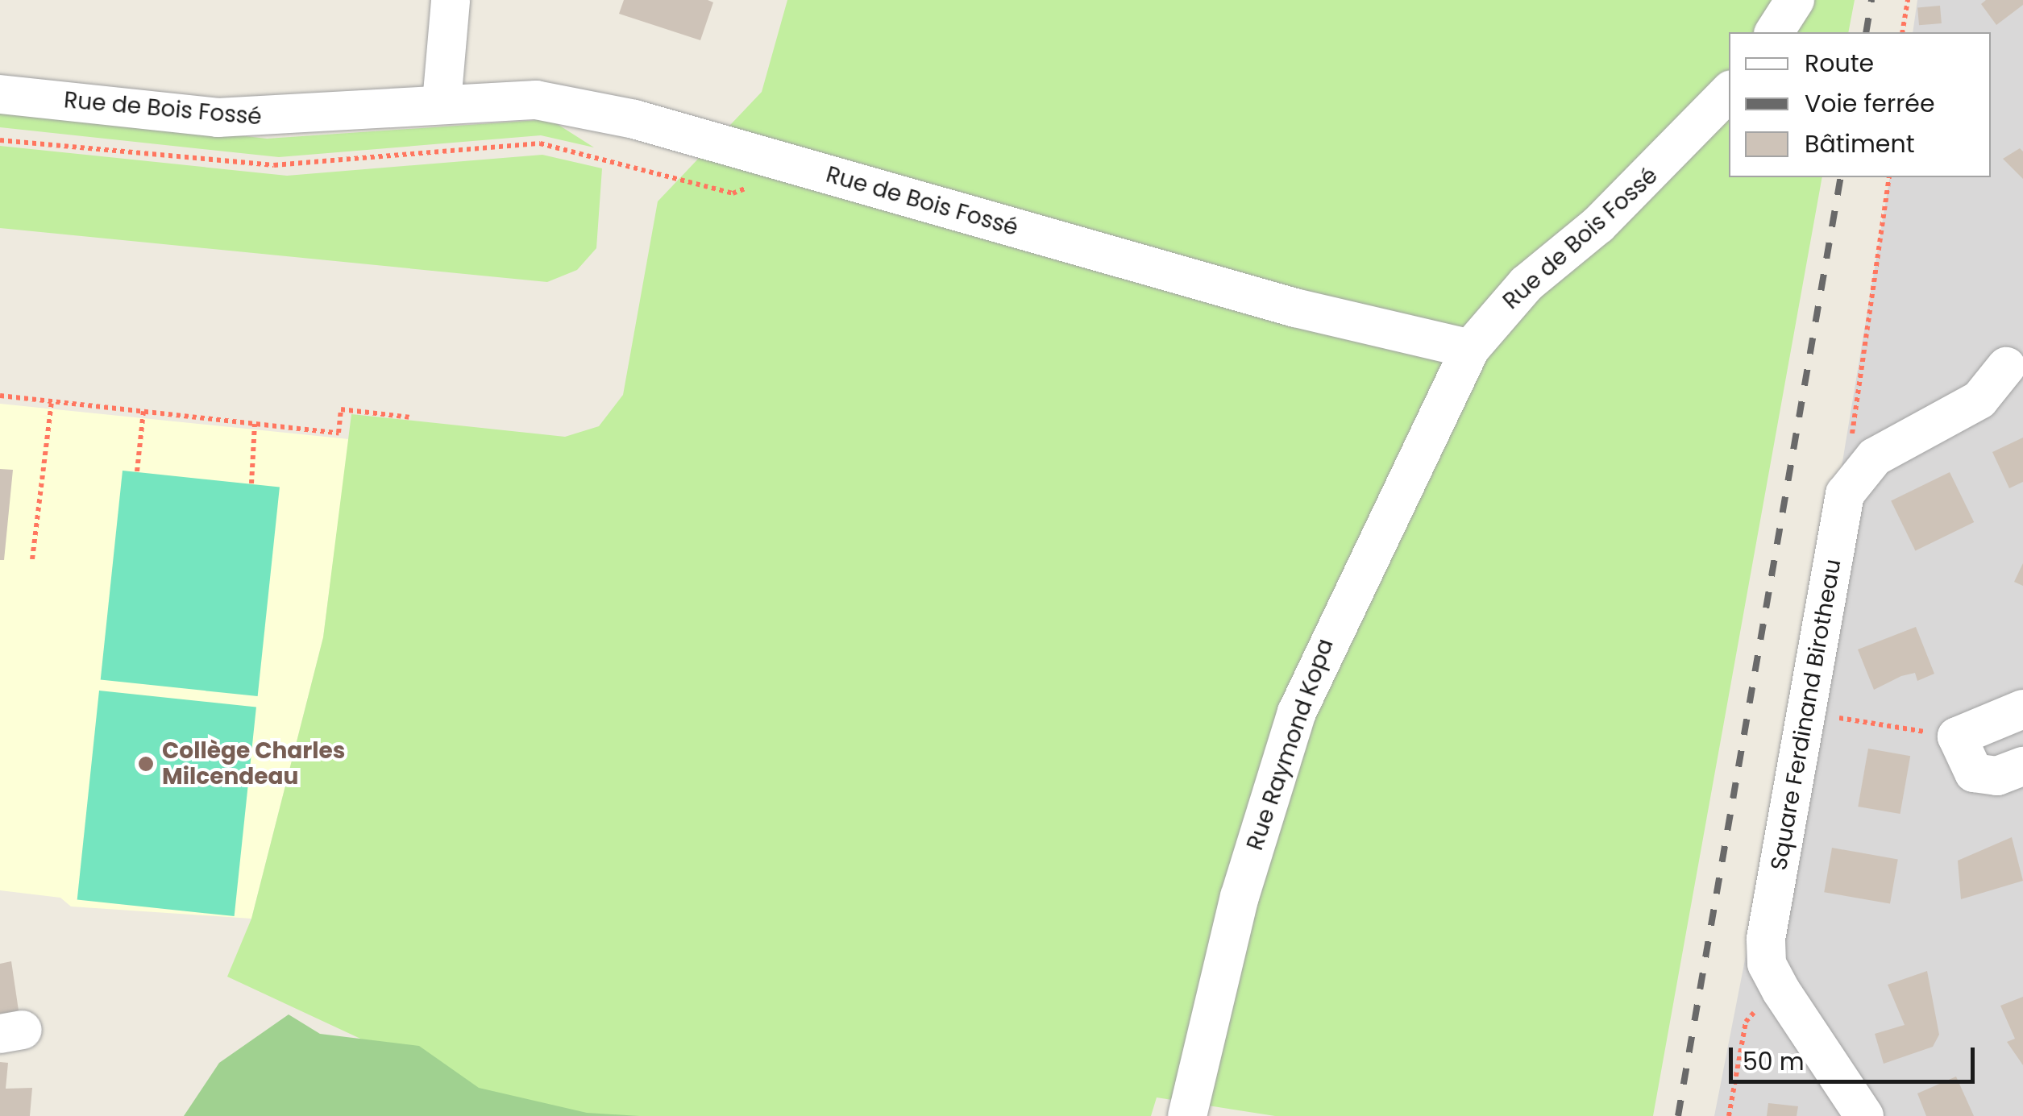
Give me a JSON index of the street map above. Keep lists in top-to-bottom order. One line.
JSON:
{"streets":{"street":["Rue de Bois Fossé","Square Ferdinand Birotheau","Rue Raymond Kopa"]},"crossings":[["Rue de Bois Fossé","Rue Raymond Kopa"]],"places":["Collège Charles Milcendeau"],"legend":["Route","Voie ferrée","Bâtiment"],"scale_bar":"50 m"}
